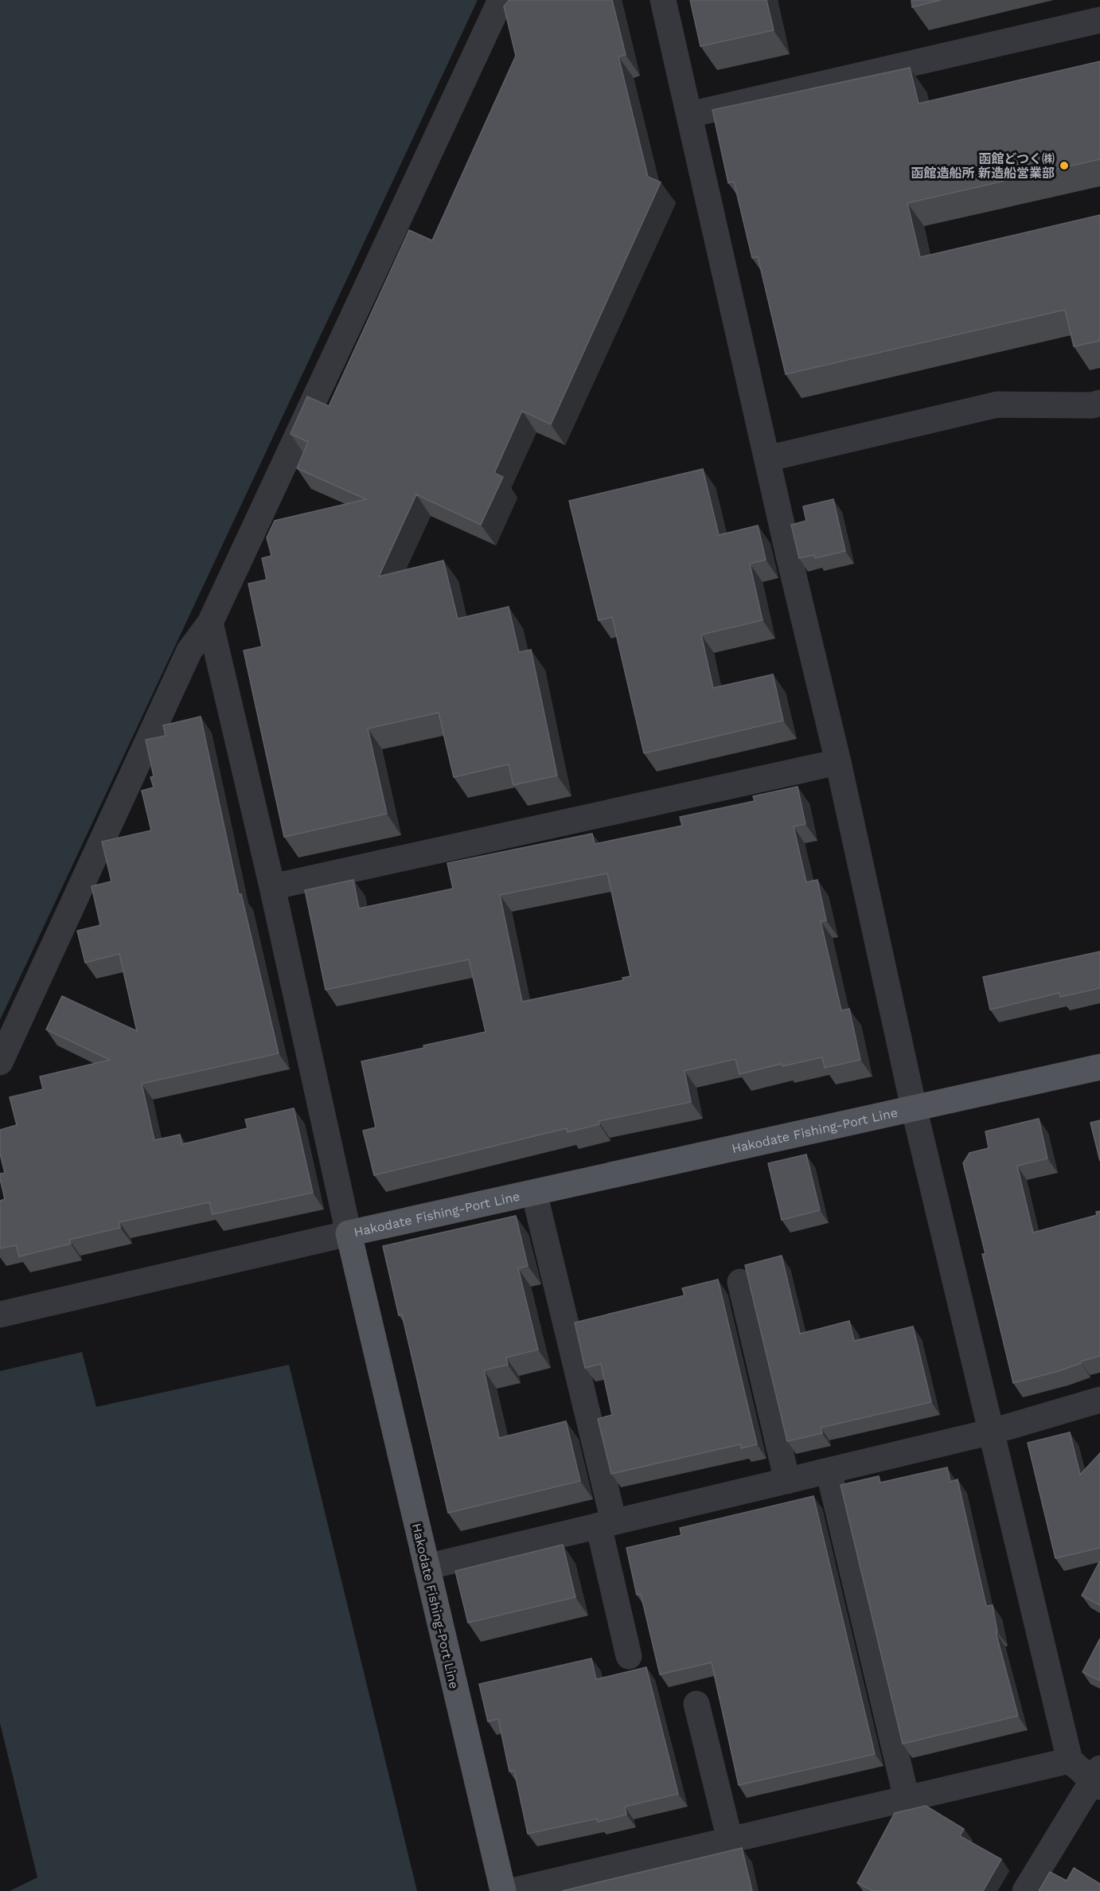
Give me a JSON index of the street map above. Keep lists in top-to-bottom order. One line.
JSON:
{"streets":{"main road":["Hakodate Fishing-Port Line"]},"places":["函館どつく㈱ 函館造船所 新造船営業部"]}
